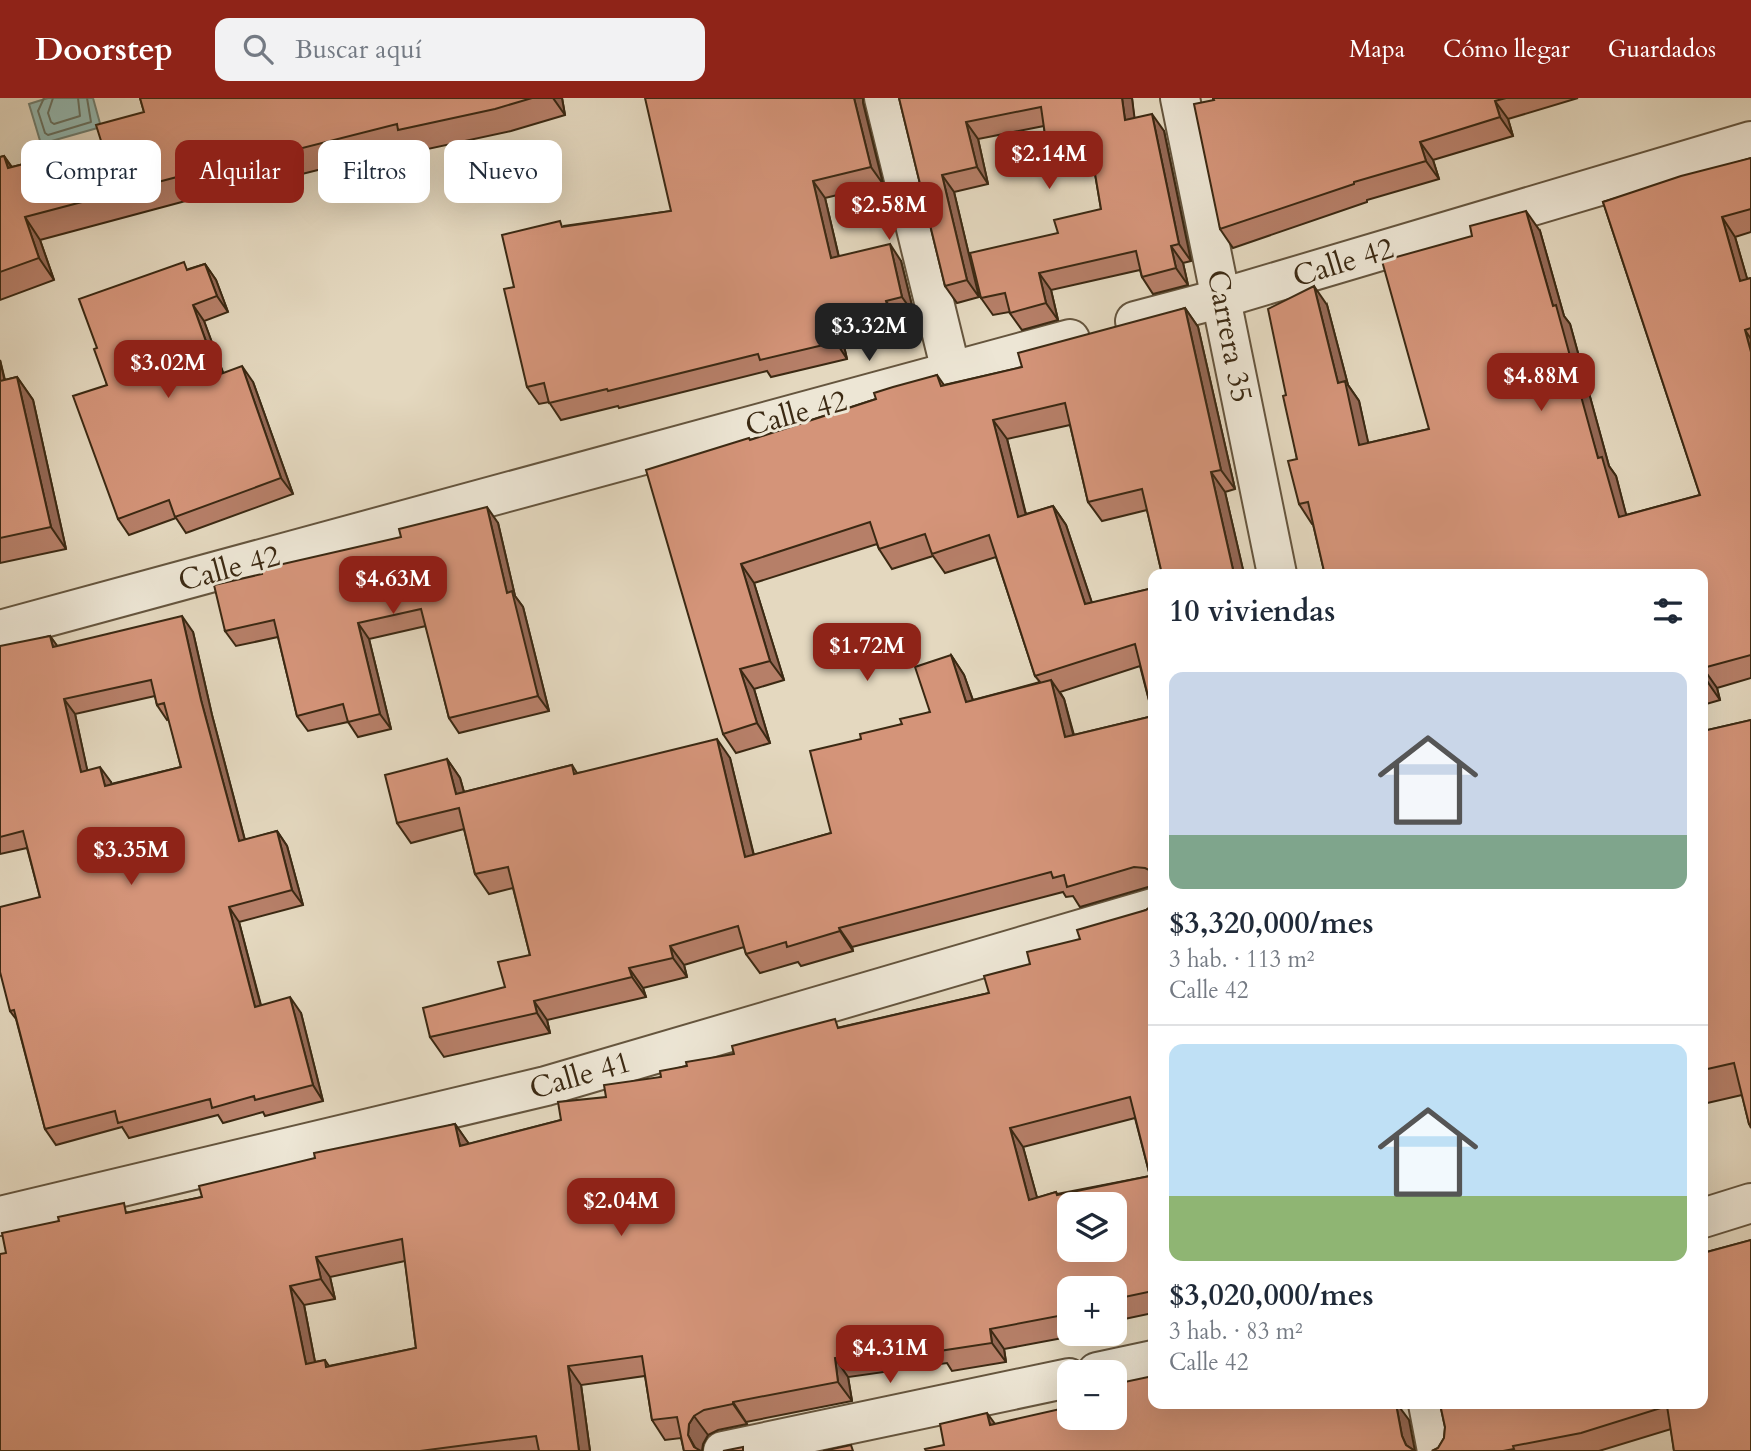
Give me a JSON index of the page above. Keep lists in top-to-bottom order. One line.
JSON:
{"streets":{"street":["Calle 42","Carrera 35","Calle 41"]},"crossings":[["Calle 42","Carrera 35"]],"page":{"header":"Doorstep","search":"Buscar aquí","nav":["Mapa","Cómo llegar","Guardados"],"price":["$2.14M","$2.58M","$3.32M","$3.02M","$4.88M","$4.63M","$1.72M","$3.35M","$2.04M","$4.31M"],"chip":["Comprar","Alquilar","Filtros","Nuevo"],"heading":"10 viviendas","list":[{"name":"$3,320,000/mes","note":"3 hab. · 113 m² · Calle 42"},{"name":"$3,020,000/mes","note":"3 hab. · 83 m² · Calle 42"}],"map_buttons":["+","−"]}}
